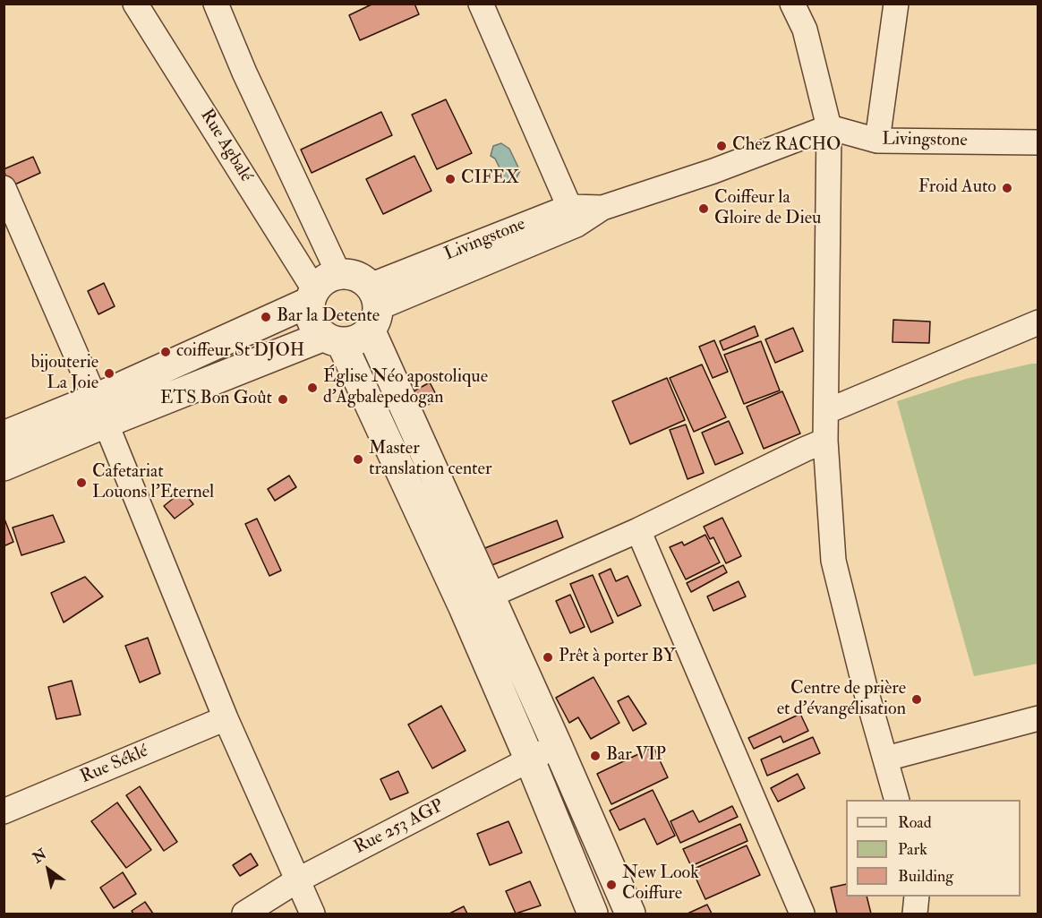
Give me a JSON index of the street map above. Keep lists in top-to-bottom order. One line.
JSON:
{"streets":{"street":["Livingstone","Rue Agbalé","Rue Séklé","Rue 253 AGP"]},"crossings":[["Livingstone","Rue Agbalé"]],"places":["Chez RACHO","CIFEX","Froid Auto","Coiffeur la Gloire de Dieu","Bar la Detente","coiffeur St DJOH","bijouterie La Joie","Église Néo apostolique d'Agbalepedogan","ETS Bon Goût","Master translation center","Cafetariat Louons l'Eternel","Prêt à porter BY","Centre de prière et d'évangélisation","Bar VIP","New Look Coiffure"],"legend":["Road","Park","Building"],"north":"top left"}
